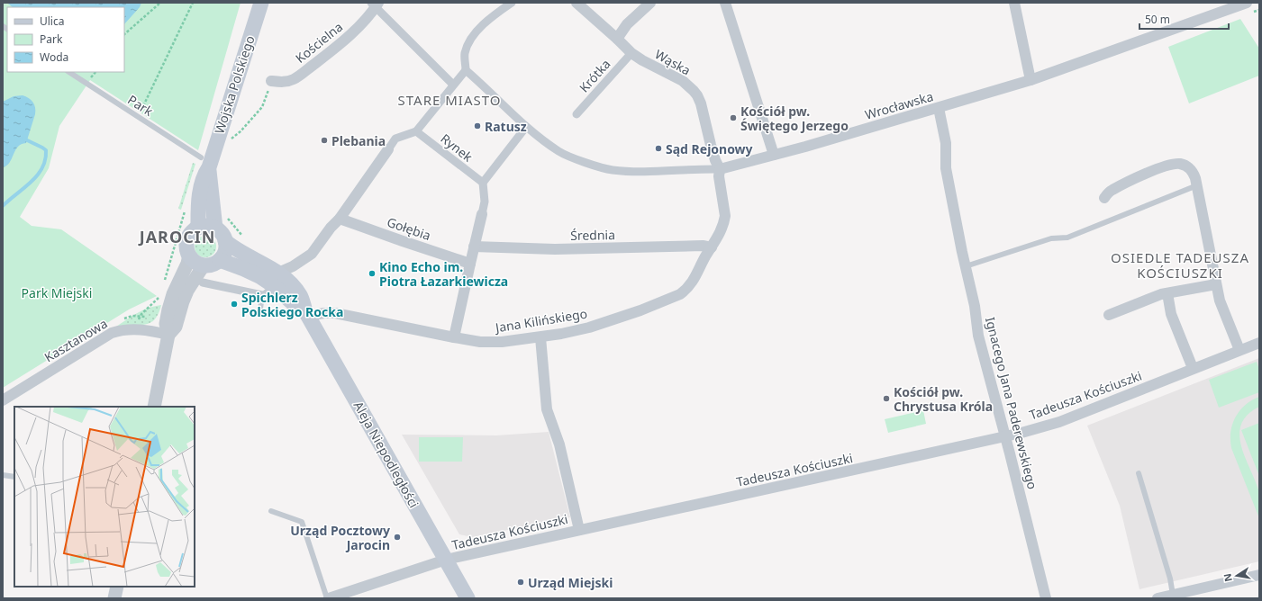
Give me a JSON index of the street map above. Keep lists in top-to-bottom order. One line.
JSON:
{"streets":{"main road":["Wojska Polskiego","Aleja Niepodległości"],"street":["Kościelna","Wąska","Krótka","Wrocławska","Rynek","Gołębia","Średnia","Jana Kilińskiego","Kasztanowa","Tadeusza Kościuszki","Ignacego Jana Paderewskiego"],"lane":["Park"]},"crossings":[["Wąska","Krótka"],["Wąska","Wrocławska"],["Wąska","Jana Kilińskiego"],["Wojska Polskiego","Park"],["Wojska Polskiego","Aleja Niepodległości"],["Wrocławska","Jana Kilińskiego"],["Wrocławska","Ignacego Jana Paderewskiego"],["Średnia","Jana Kilińskiego"],["Jana Kilińskiego","Aleja Niepodległości"],["Tadeusza Kościuszki","Ignacego Jana Paderewskiego"],["Tadeusza Kościuszki","Aleja Niepodległości"]],"districts":["STARE MIASTO","JAROCIN","OSIEDLE TADEUSZA KOŚCIUSZKI"],"parks":["Park Miejski"],"places":["Kościół pw. Świętego Jerzego","Ratusz","Plebania","Sąd Rejonowy","Kino Echo im. Piotra Łazarkiewicza","Spichlerz Polskiego Rocka","Kościół pw. Chrystusa Króla","Urząd Pocztowy Jarocin","Urząd Miejski"],"legend":["Ulica","Park","Woda"],"scale_bar":"50 m","north":"left"}
